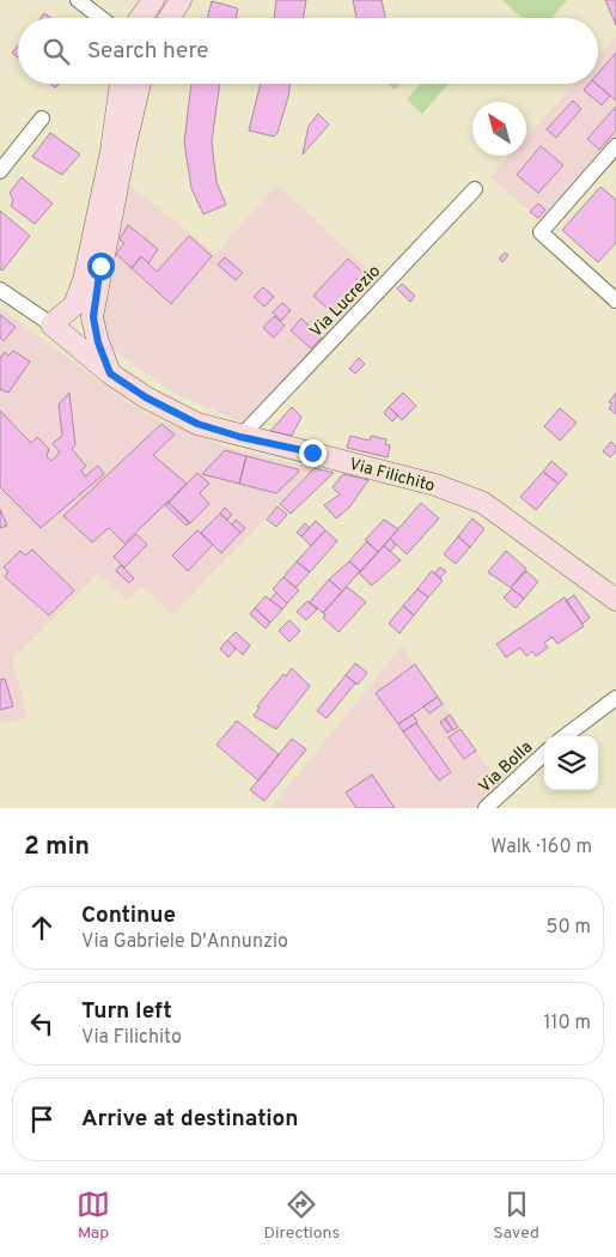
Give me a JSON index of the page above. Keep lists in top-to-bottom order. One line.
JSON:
{"streets":{"street":["Via Lucrezio","Via Filichito","Via Bolla"]},"crossings":[["Via Lucrezio","Via Filichito"]],"north":"top left","page":{"search":"Search here","heading":["2 min","Walk · 160 m"],"list":[["Continue","Via Gabriele D'Annunzio","50 m"],["Turn left","Via Filichito","110 m"],"Arrive at destination"],"nav":["Map","Directions","Saved"]}}
